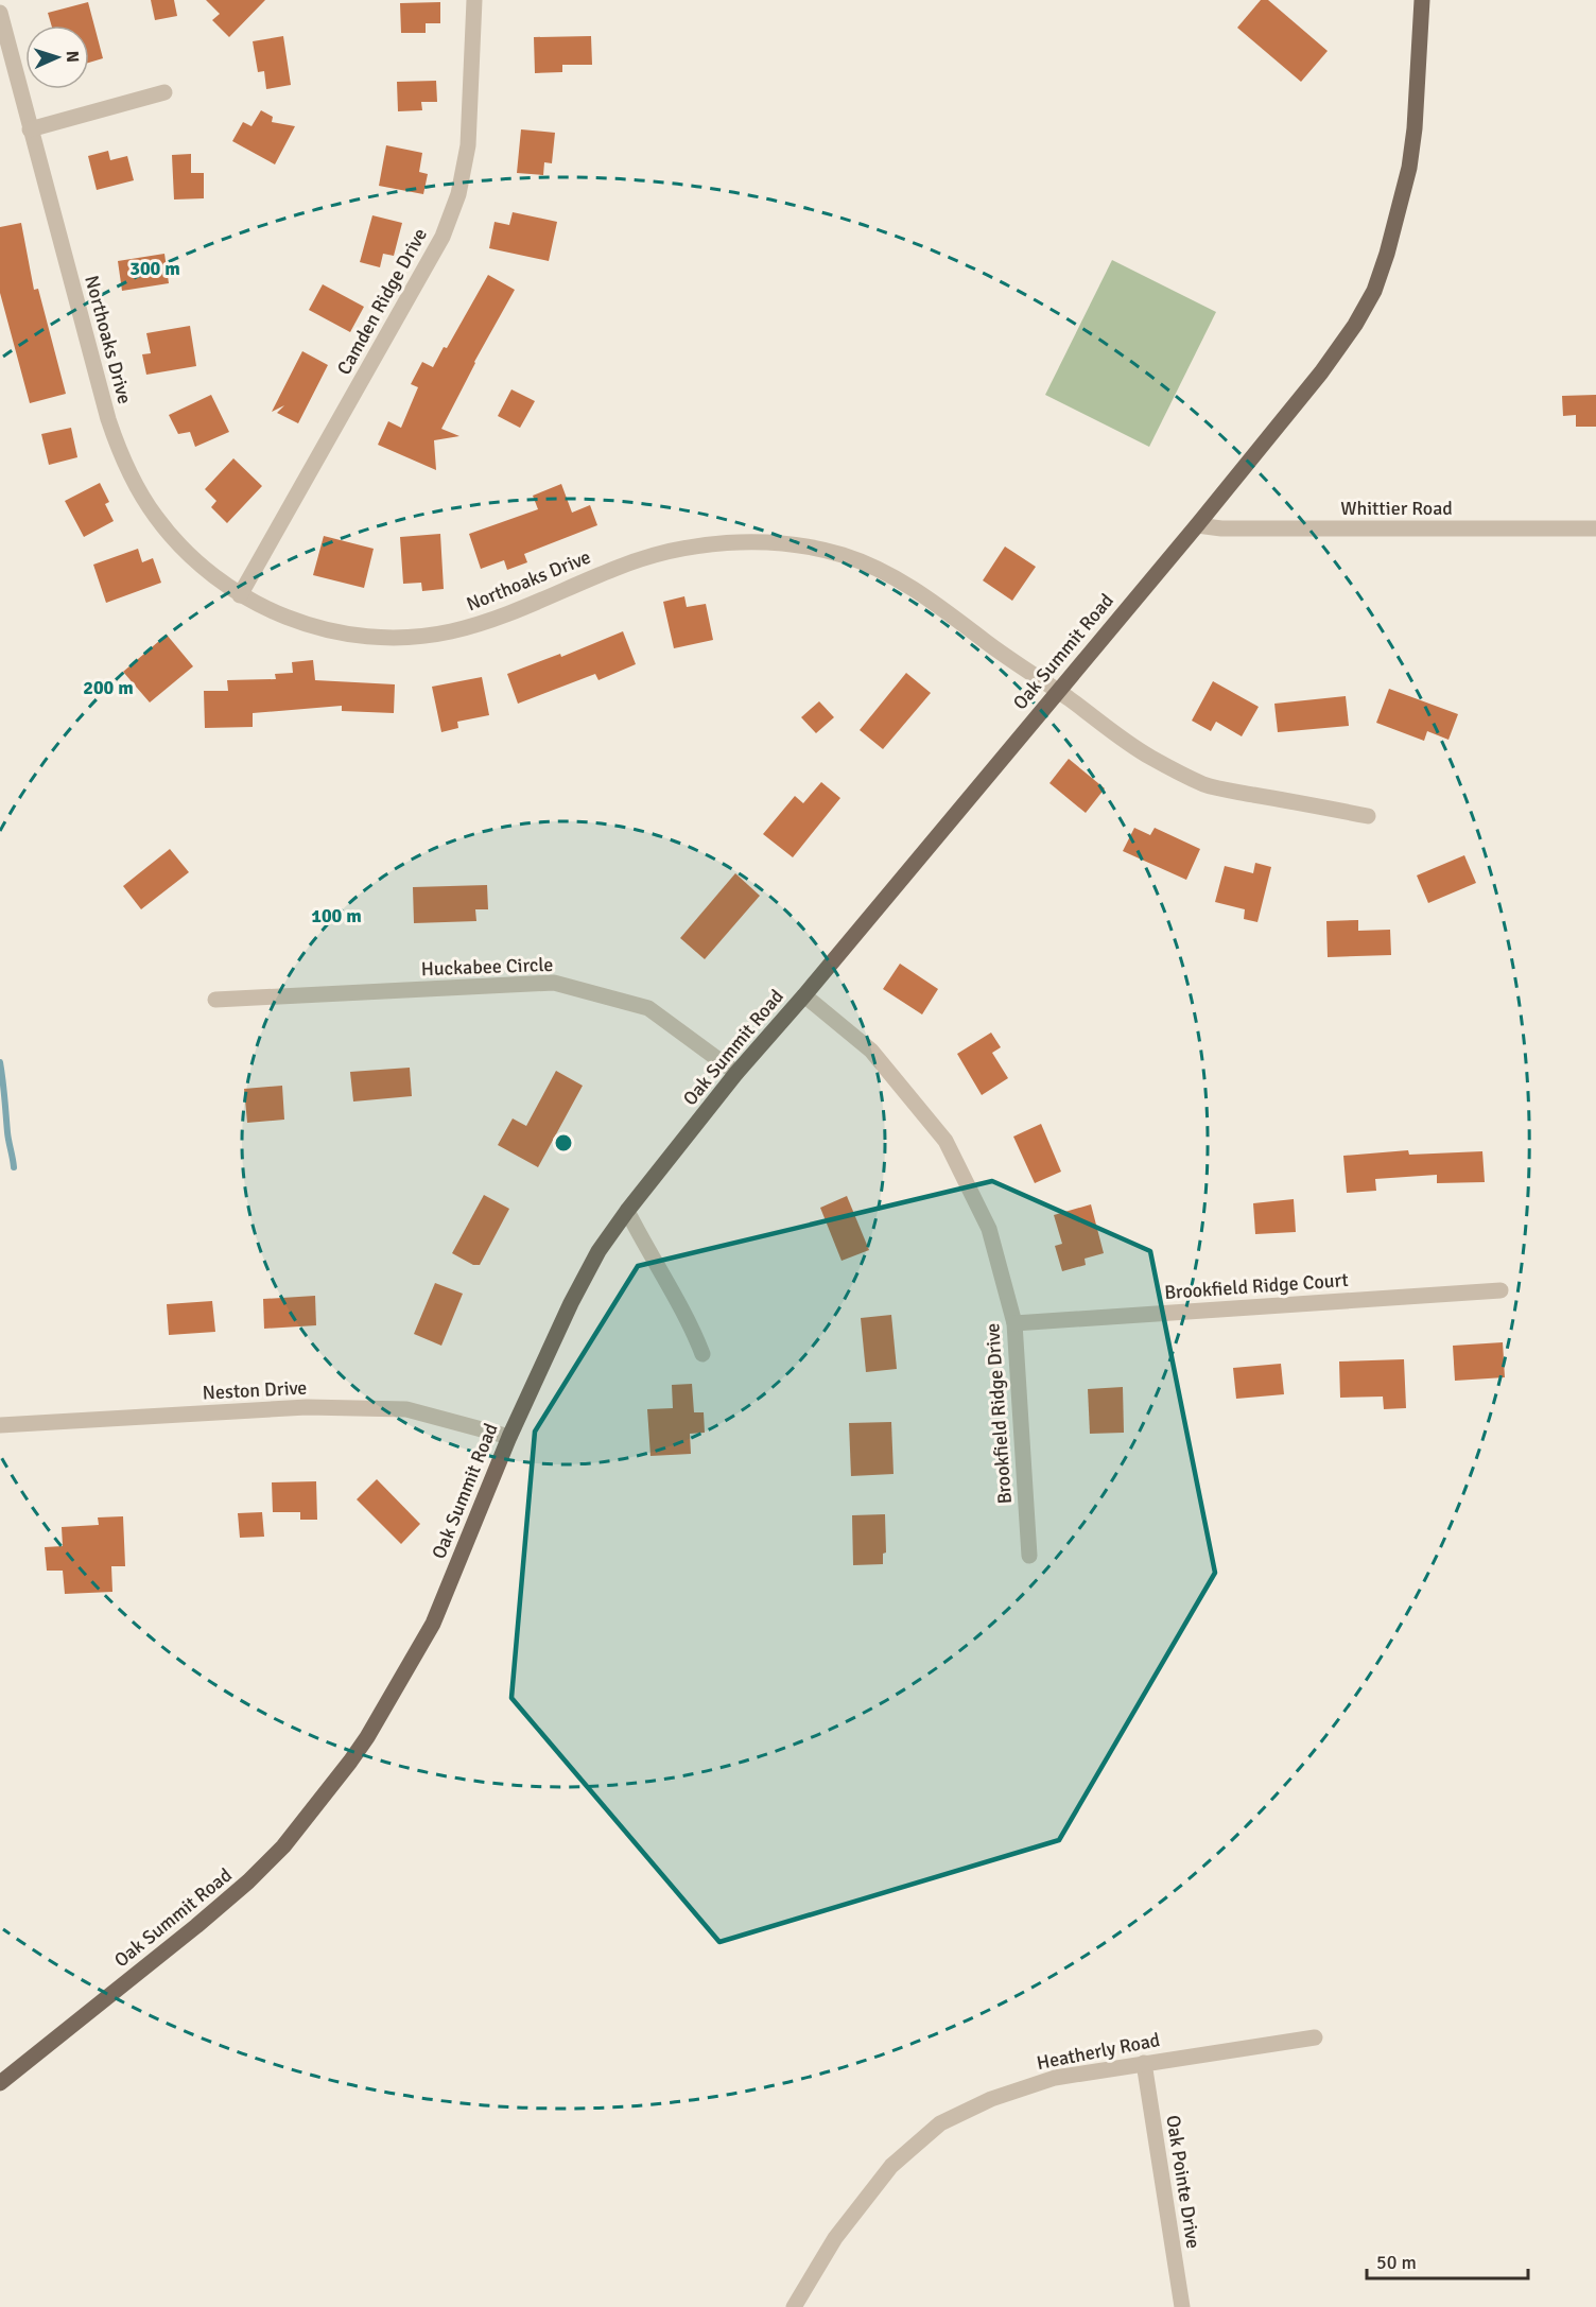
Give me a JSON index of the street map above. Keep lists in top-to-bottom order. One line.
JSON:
{"streets":{"main road":["Oak Summit Road"],"street":["Camden Ridge Drive","Northoaks Drive","Whittier Road","Huckabee Circle","Brookfield Ridge Court","Neston Drive","Brookfield Ridge Drive","Heatherly Road","Oak Pointe Drive"]},"crossings":[["Camden Ridge Drive","Northoaks Drive"],["Northoaks Drive","Oak Summit Road"],["Whittier Road","Oak Summit Road"],["Oak Summit Road","Huckabee Circle"],["Oak Summit Road","Neston Drive"],["Oak Summit Road","Brookfield Ridge Drive"],["Brookfield Ridge Court","Brookfield Ridge Drive"],["Heatherly Road","Oak Pointe Drive"]],"scale_bar":"50 m","north":"right","rings":["300 m","200 m","100 m"]}
